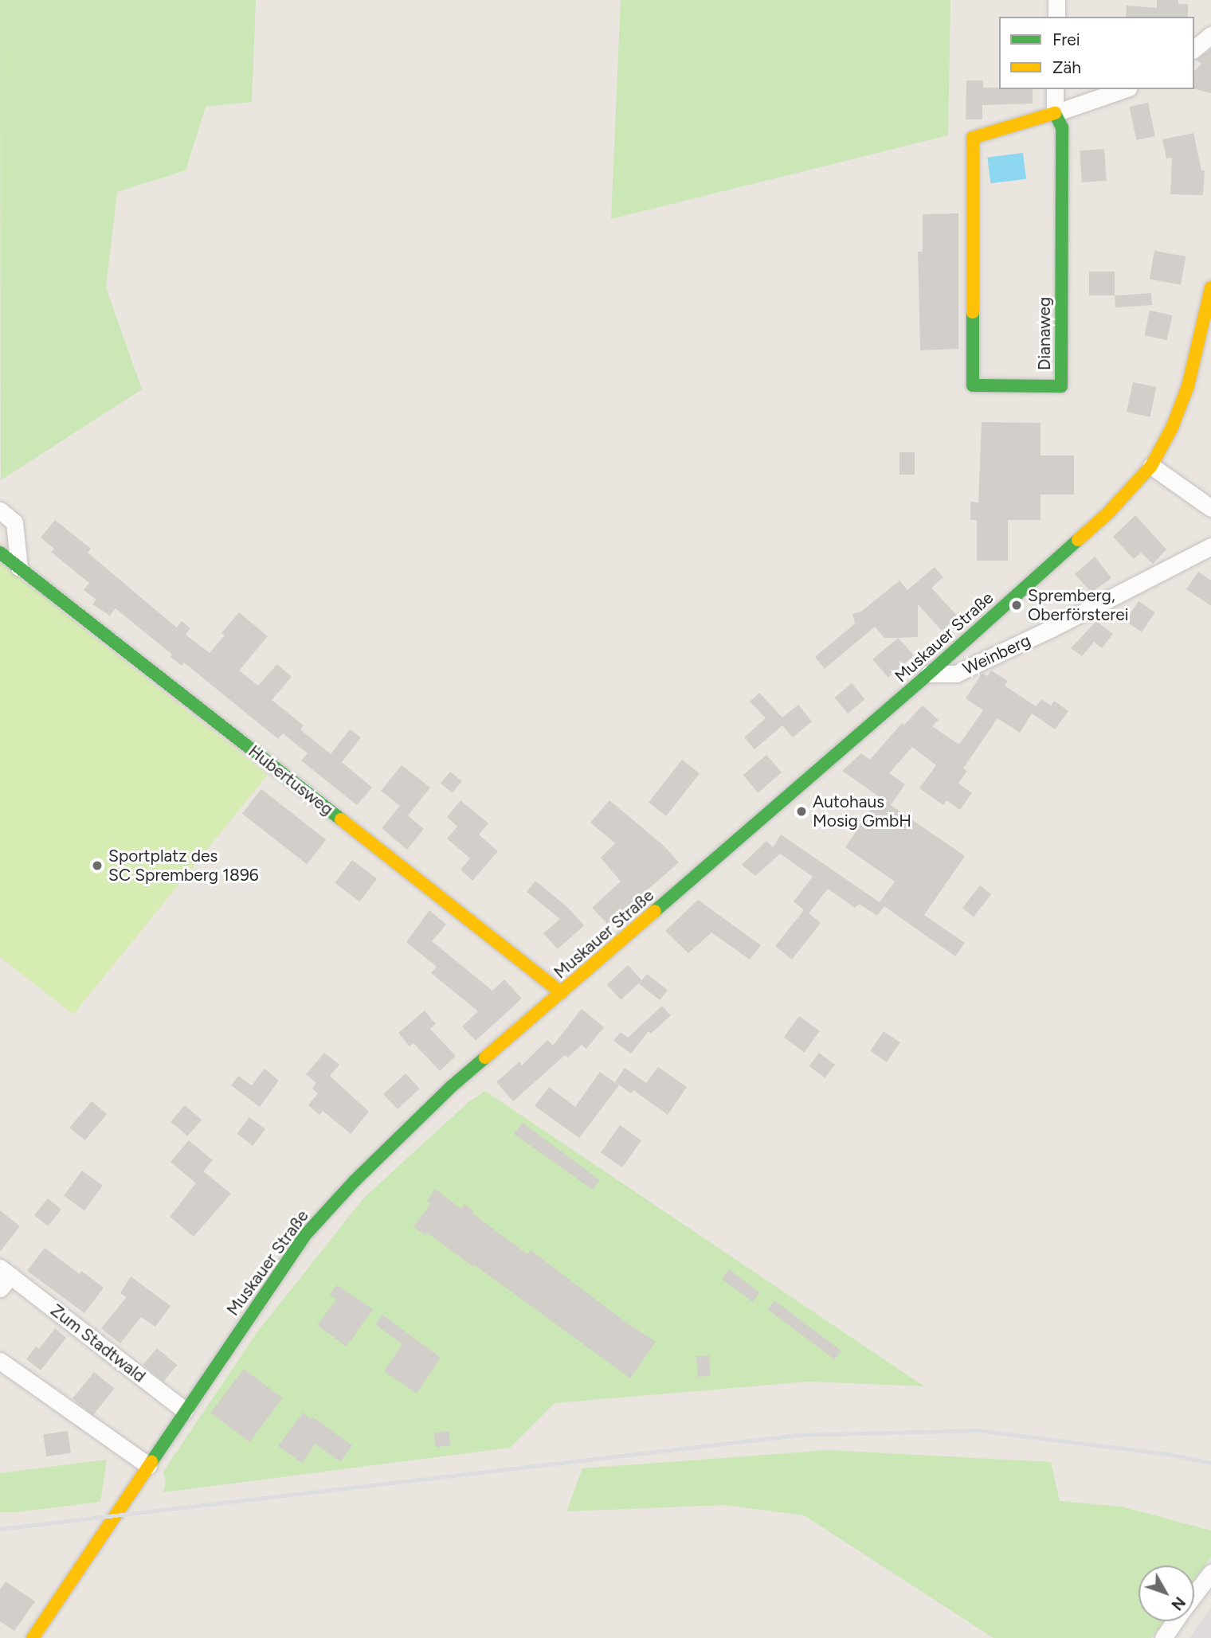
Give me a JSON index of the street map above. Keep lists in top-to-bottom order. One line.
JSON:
{"streets":{"main road":["Dianaweg","Muskauer Straße","Hubertusweg"],"street":["Weinberg","Zum Stadtwald"]},"crossings":[["Muskauer Straße","Weinberg"],["Muskauer Straße","Hubertusweg"],["Muskauer Straße","Zum Stadtwald"]],"places":["Spremberg, Oberförsterei","Autohaus Mosig GmbH","Sportplatz des SC Spremberg 1896"],"legend":["Frei","Zäh"],"north":"bottom right"}
